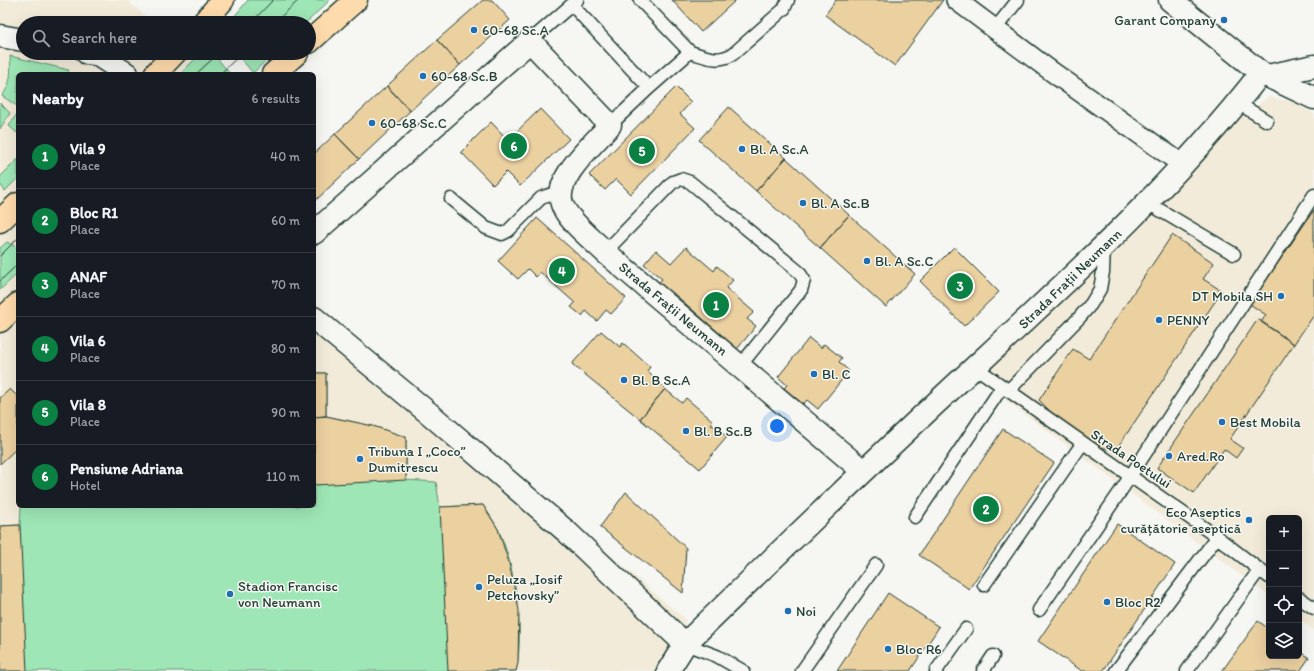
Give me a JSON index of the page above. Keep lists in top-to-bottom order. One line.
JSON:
{"streets":{"street":["Strada Frații Neumann"],"lane":["Strada Poetului"]},"crossings":[["Strada Frații Neumann","Strada Poetului"]],"places":["Garant Company","60-68 Sc.A","60-68 Sc.B","60-68 Sc.C","Bl. A Sc.A","Bl. A Sc.B","Bl. A Sc.C","DT Mobila SH","PENNY","Bl. C","Bl. B Sc.A","Best Mobila","Bl. B Sc.B","Ared.Ro","Tribuna I „Coco” Dumitrescu","Eco Aseptics curățătorie aseptică","Peluza „Iosif Petchovsky”","Stadion Francisc von Neumann","Bloc R2","Noi","Bloc R6"],"page":{"search":"Search here","heading":["Nearby","6 results"],"list":[{"mark":"1","name":"Vila 9","note":"Place","value":"40 m"},{"mark":"2","name":"Bloc R1","note":"Place","value":"60 m"},{"mark":"3","name":"ANAF","note":"Place","value":"70 m"},{"mark":"4","name":"Vila 6","note":"Place","value":"80 m"},{"mark":"5","name":"Vila 8","note":"Place","value":"90 m"},{"mark":"6","name":"Pensiune Adriana","note":"Hotel","value":"110 m"}],"pins":["6","5","4","3","1","2"],"map_buttons":["+","−"]}}
